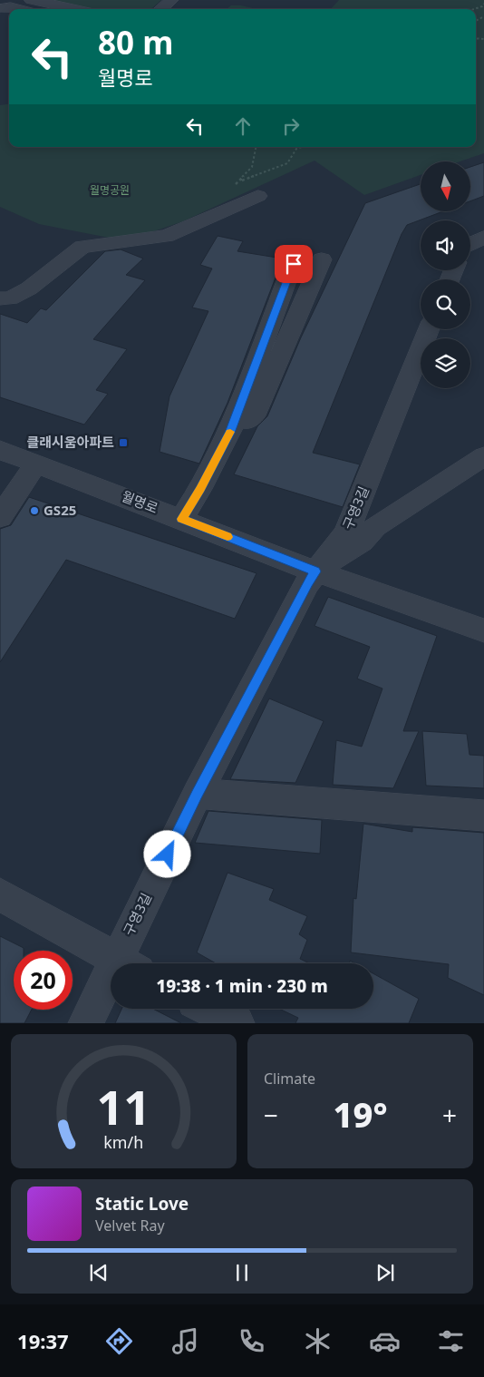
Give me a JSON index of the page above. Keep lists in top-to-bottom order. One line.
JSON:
{"streets":{"street":["월명로","구영3길"]},"crossings":[["월명로","구영3길"]],"parks":["월명공원"],"places":{"transit":["클래시움아파트"],"other":["GS25"]},"north":"bottom","page":{"turn":["80 m","월명로"],"limit":"20","trip":"19:38 · 1 min · 230 m","tile":"Climate","heat":["−","19°","+"],"song":["Static Love","Velvet Ray"],"tabs":"19:37","gauge":["11","km/h"]}}
